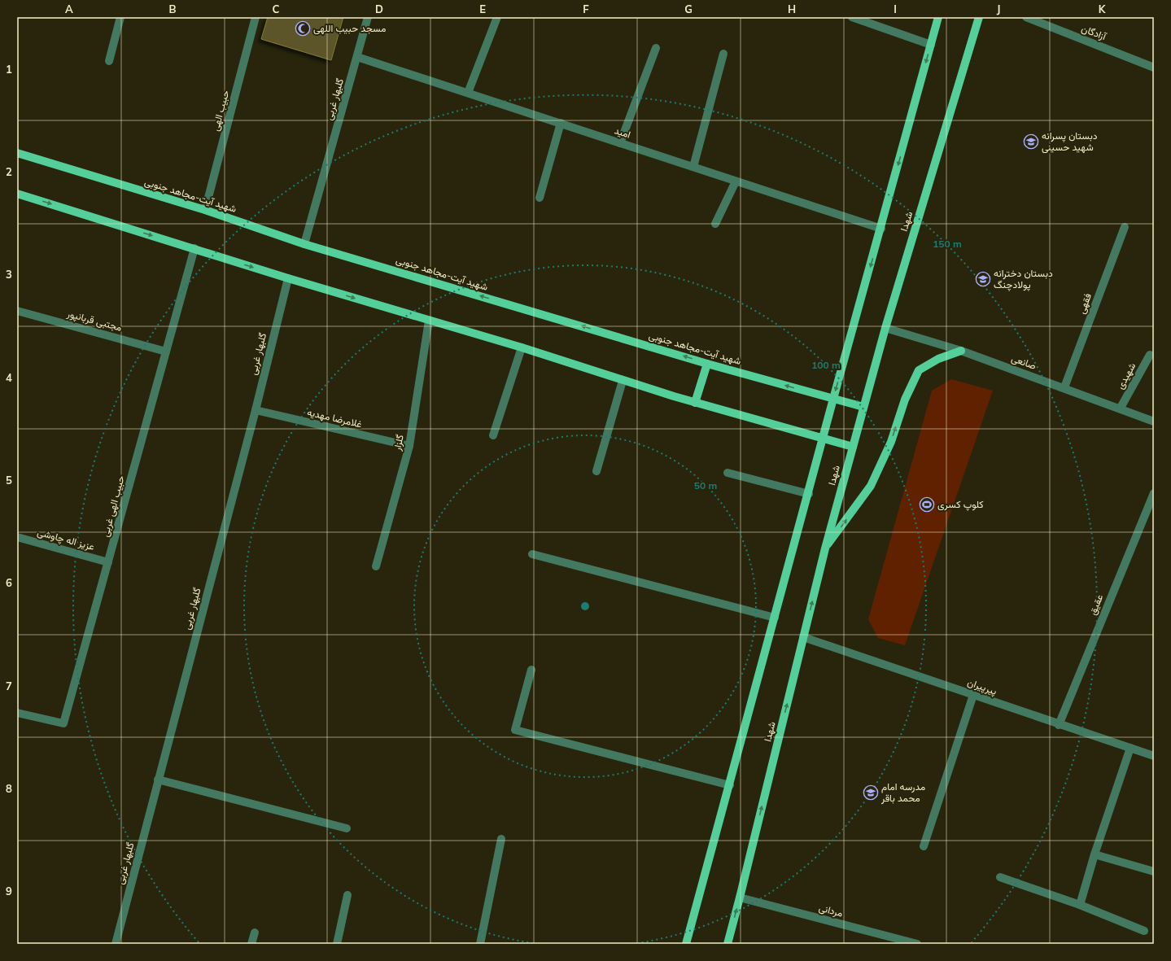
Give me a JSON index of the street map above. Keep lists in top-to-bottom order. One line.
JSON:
{"streets":{"main road":["شهید آیت-مجاهد جنوبی","شهدا"],"street":["آزادگان","گلبهار غربی","حبیب الهی","امید","فقهی","مجتبی قربانپور","صانعی","شهیدی","غلامرضا مهدیه","گلزار","حبیب الهی غربی","عزیز اله چاوشی","عقیق","پیرپیران","مردانی"]},"crossings":[["گلبهار غربی","امید"],["گلبهار غربی","شهید آیت-مجاهد جنوبی"],["گلبهار غربی","غلامرضا مهدیه"],["حبیب الهی","شهید آیت-مجاهد جنوبی"],["امید","شهدا"],["شهید آیت-مجاهد جنوبی","شهدا"],["شهدا","صانعی"],["شهدا","پیرپیران"],["شهدا","مردانی"],["فقهی","صانعی"],["مجتبی قربانپور","حبیب الهی غربی"],["صانعی","شهیدی"],["غلامرضا مهدیه","گلزار"],["حبیب الهی غربی","عزیز اله چاوشی"],["عقیق","پیرپیران"]],"places":{"mosque":["مسجد حبیب اللهی"],"school or university":["دبستان پسرانه شهید حسینی","دبستان دخترانه پولادچنگ","مدرسه امام محمد باقر"],"sports":["کلوپ کسری"]},"grid":{"columns":["A","B","C","D","E","F","G","H","I","J","K"],"rows":["1","2","3","4","5","6","7","8","9"]},"rings":["150 m","100 m","50 m"]}
